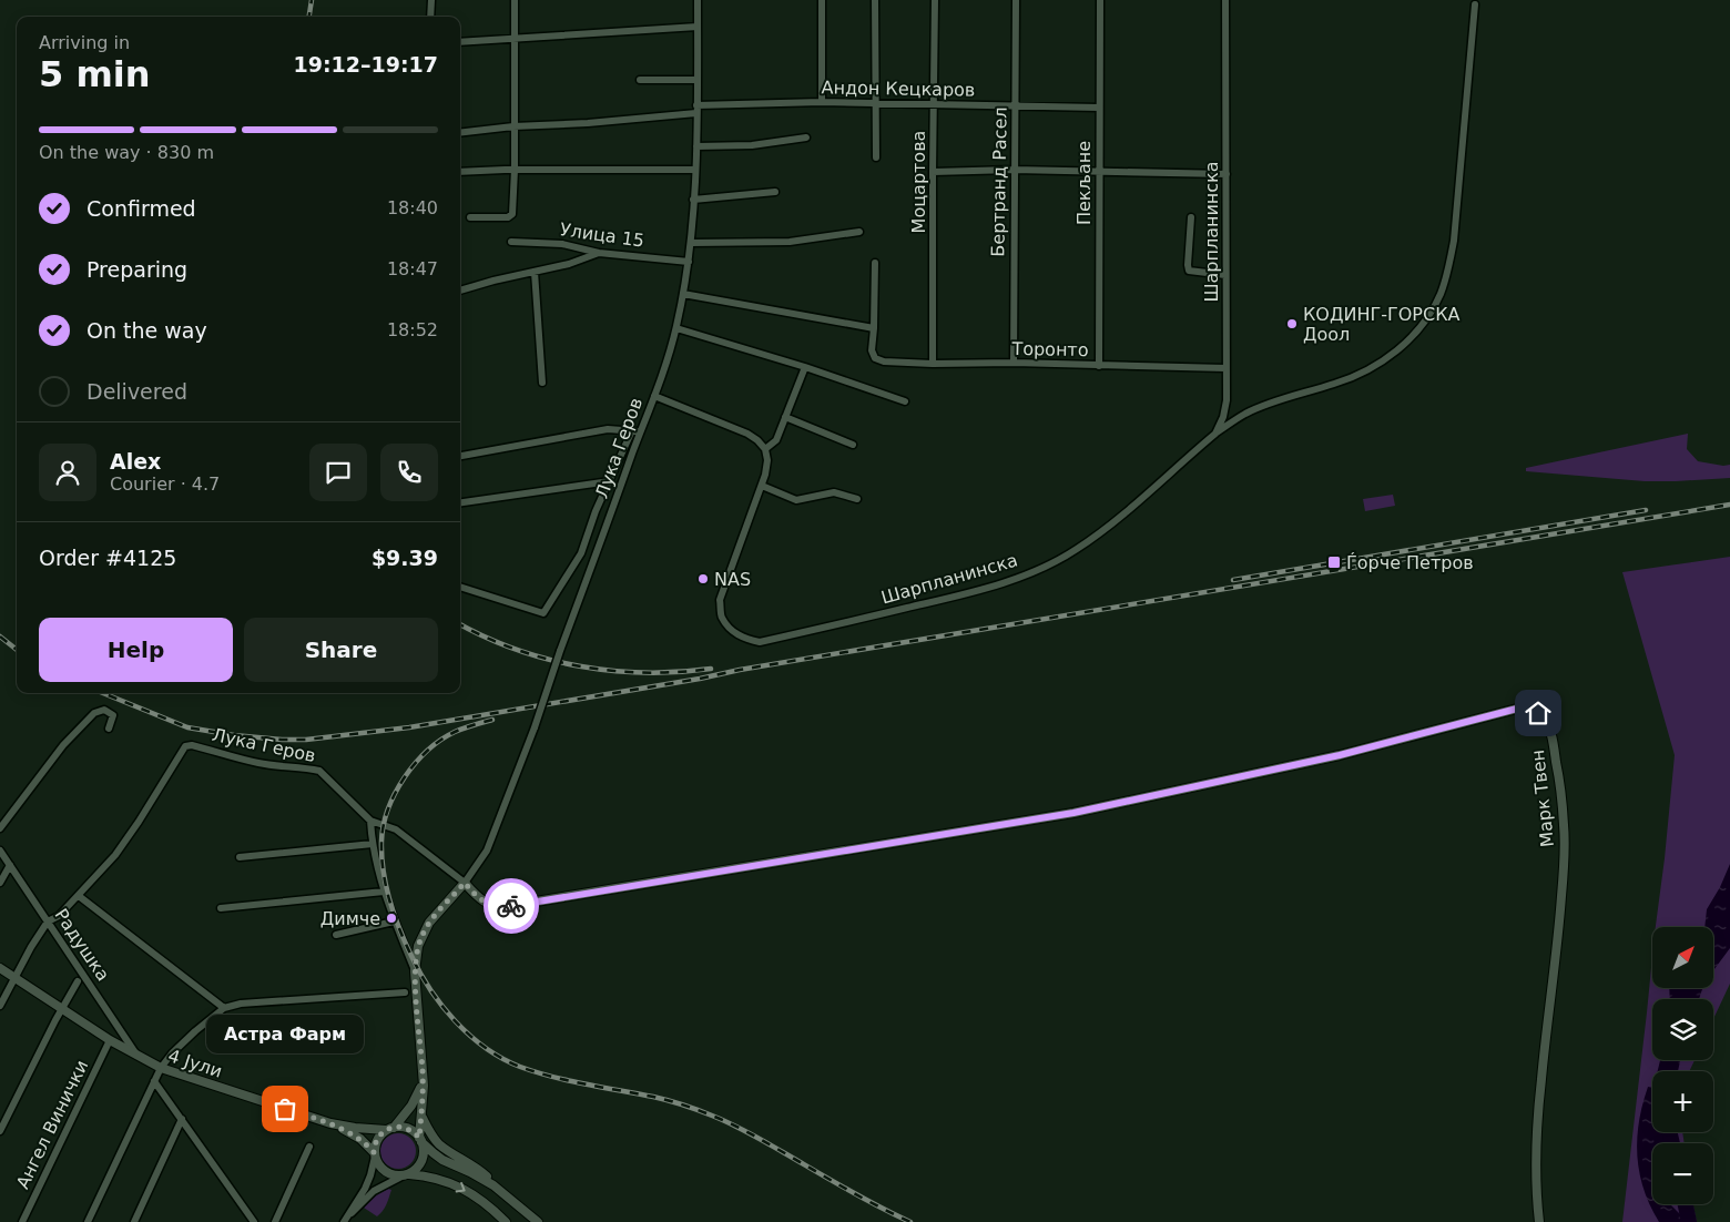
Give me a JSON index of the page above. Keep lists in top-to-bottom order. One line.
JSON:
{"streets":{"street":["Андон Кецкаров","Моцартова","Бертранд Расел","Пекљане","Шарпланинска","Улица 15","Торонто","Лука Геров","Марк Твен","Радушка","4 Јули","Ангел Винички"]},"crossings":[["Андон Кецкаров","Моцартова"],["Андон Кецкаров","Бертранд Расел"],["Андон Кецкаров","Пекљане"],["Андон Кецкаров","Лука Геров"],["Моцартова","Торонто"],["Бертранд Расел","Торонто"],["Пекљане","Торонто"],["Шарпланинска","Торонто"],["Улица 15","Лука Геров"],["Лука Геров","Марк Твен"],["Лука Геров","4 Јули"],["Радушка","4 Јули"],["4 Јули","Ангел Винички"]],"places":{"other":["КОДИНГ-ГОРСКА Доол","NAS","Димче","Астра Фарм"],"transit":["Ѓорче Петров"]},"north":"top right","page":{"heading":["5 min","Arriving in","19:12–19:17"],"panel":["Alex","Courier · 4.7","Order #4125","$9.39"],"bar":"On the way · 830 m","list":[["Confirmed","18:40"],["Preparing","18:47"],["On the way","18:52"],"Delivered"],"buttons":["Help","Share"],"map_buttons":["+","−"],"bubble":"Астра Фарм"}}
